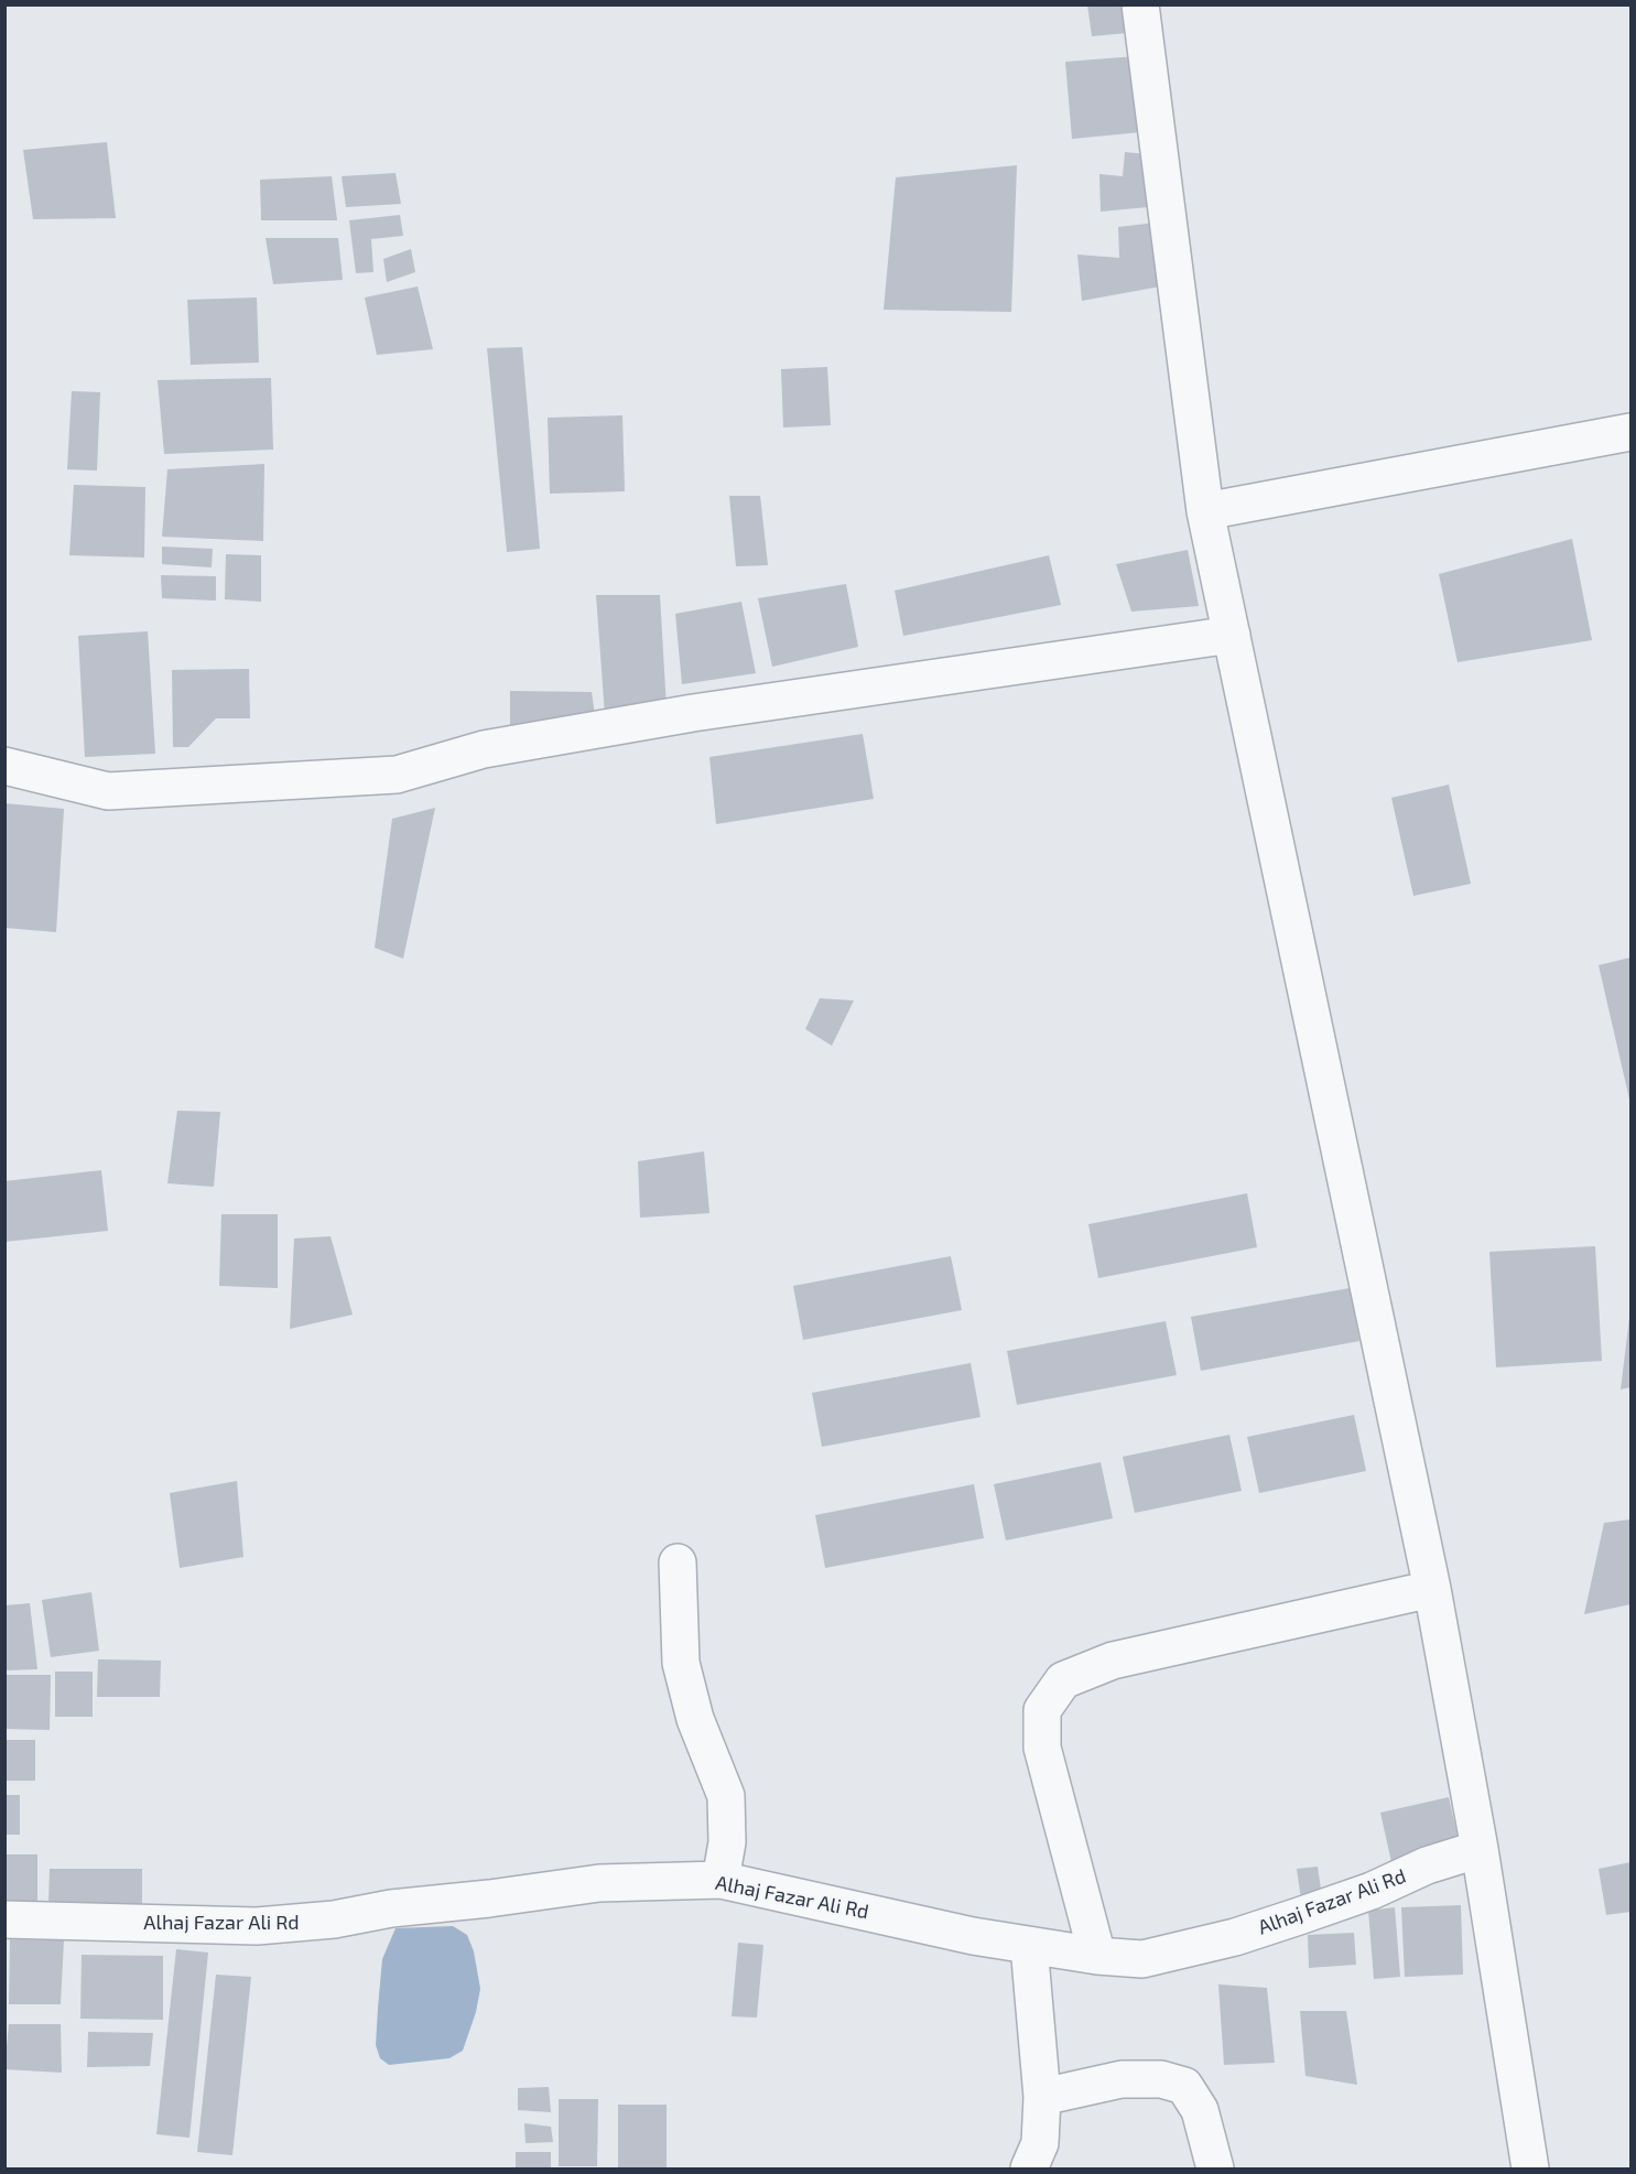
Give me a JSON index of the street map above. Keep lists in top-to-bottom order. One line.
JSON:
{"streets":{"street":["Alhaj Fazar Ali Rd"]}}
